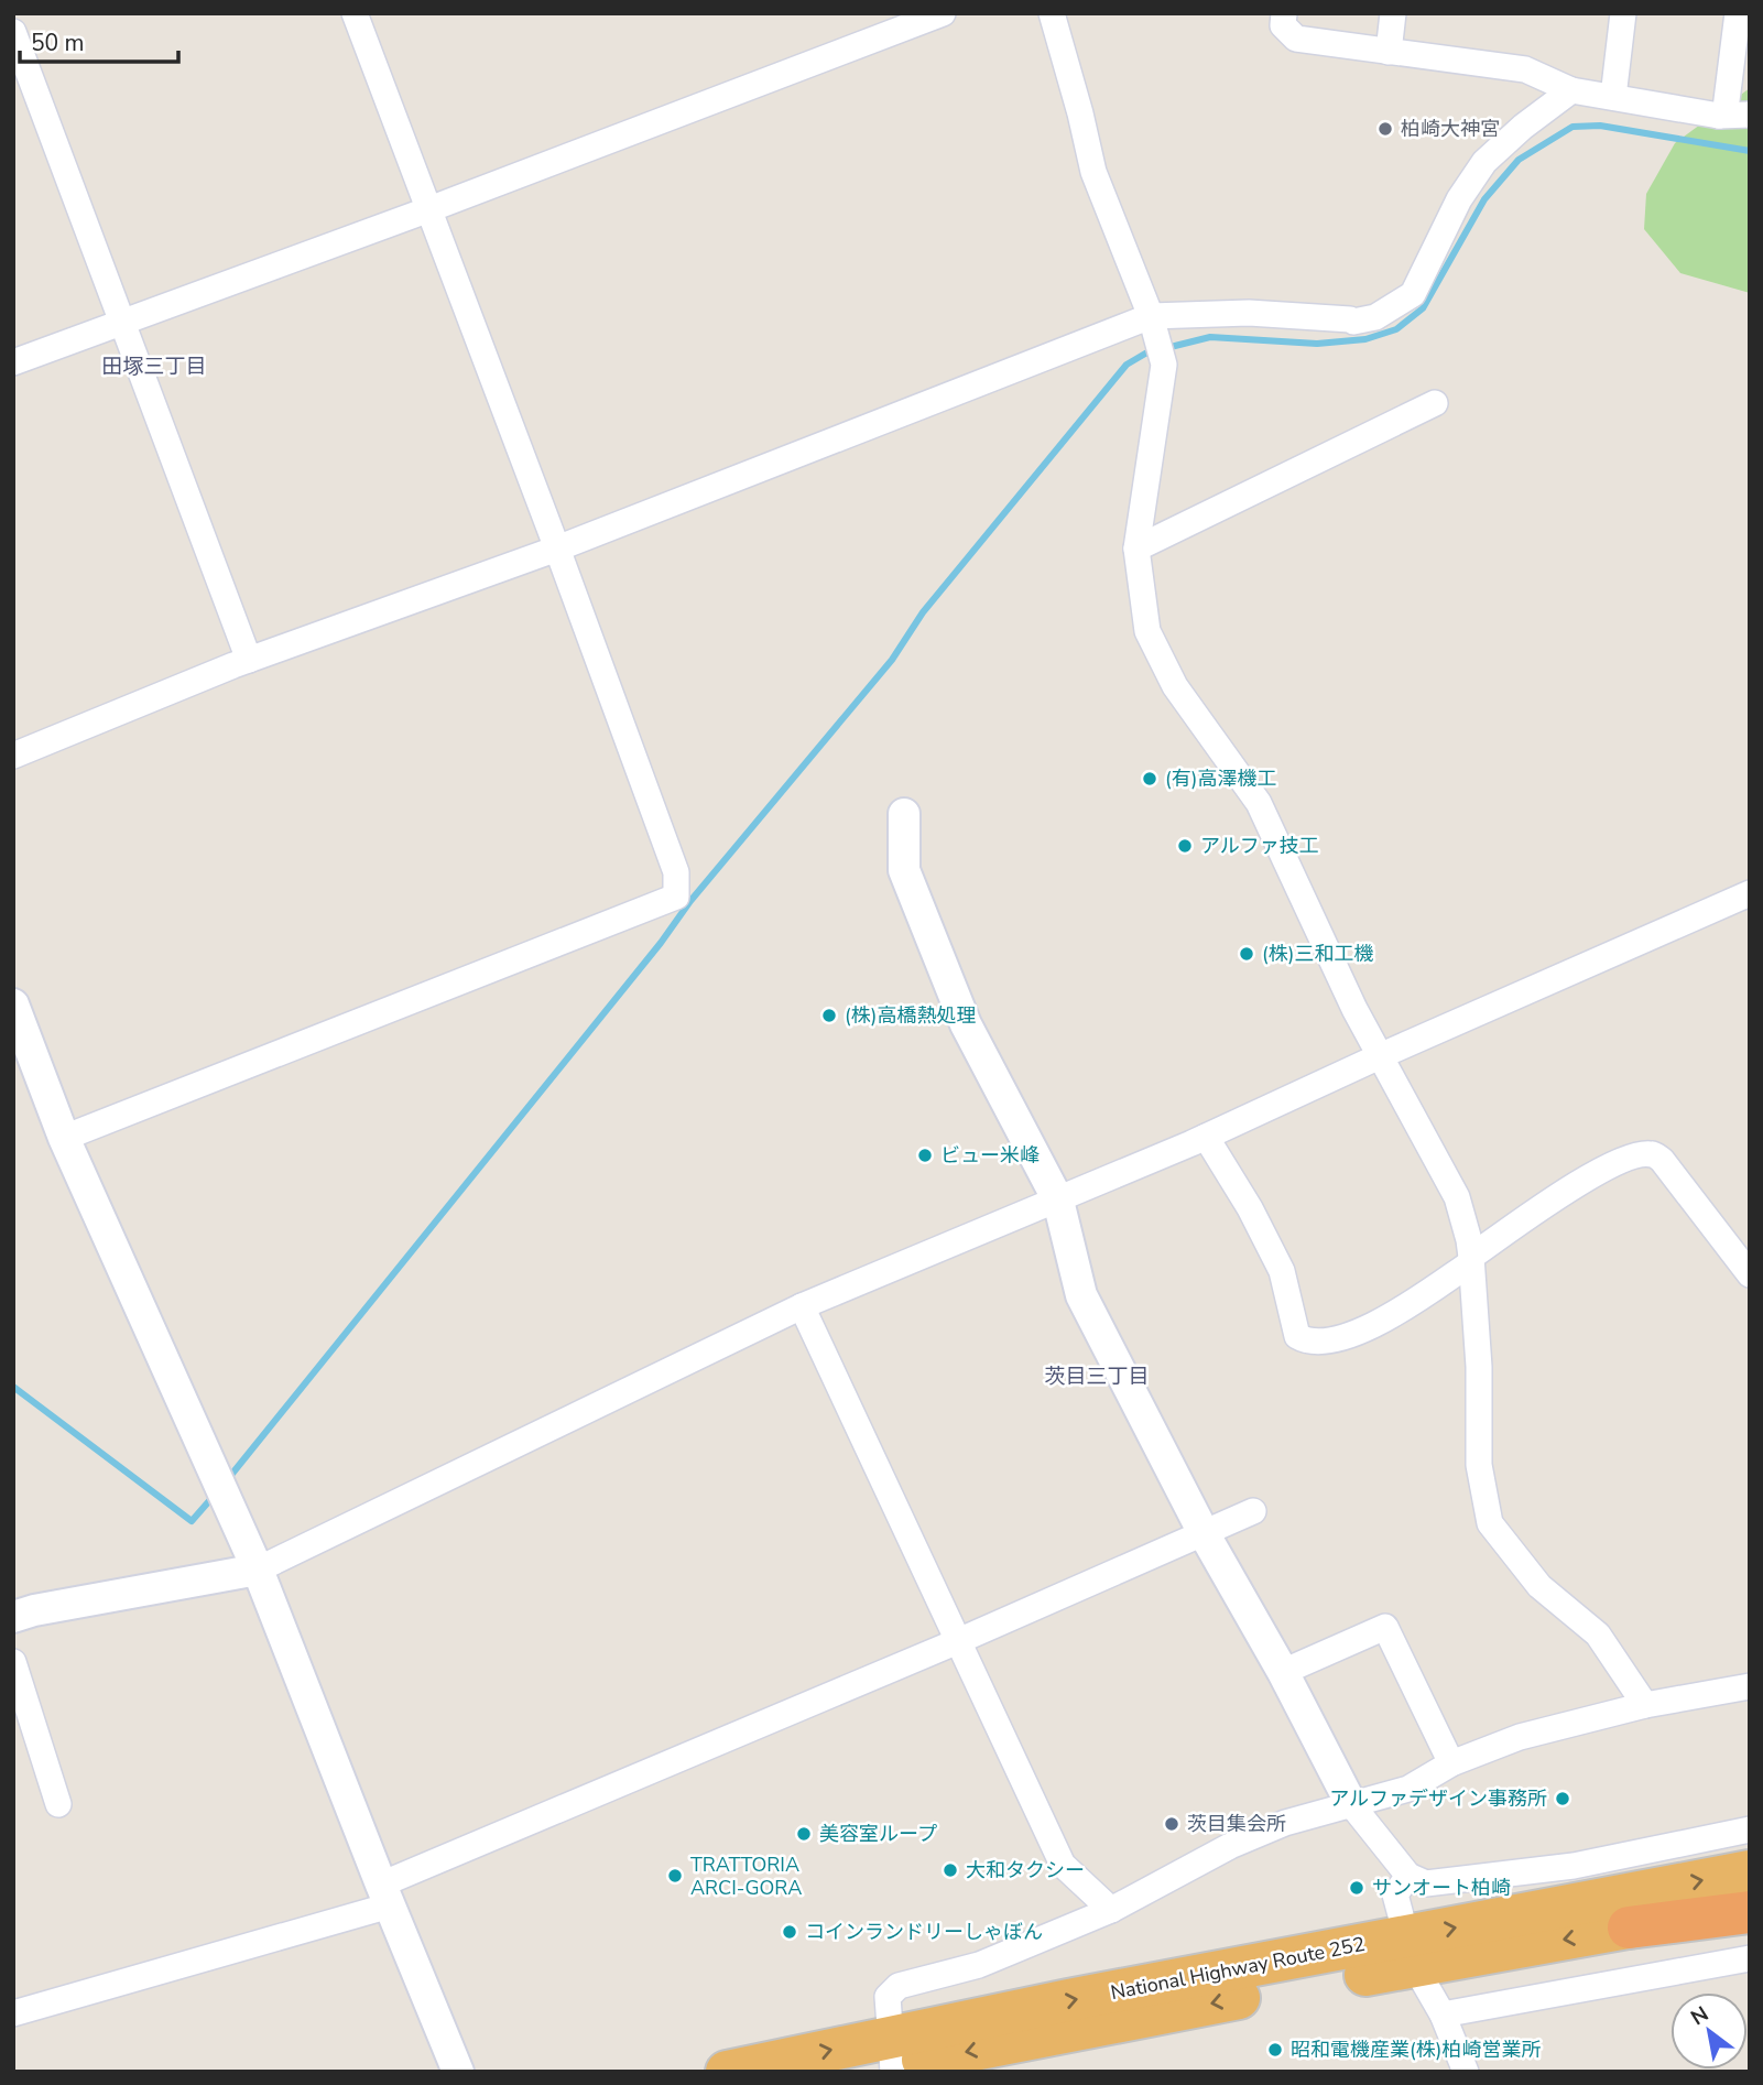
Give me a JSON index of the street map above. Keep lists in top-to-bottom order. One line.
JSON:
{"streets":{"highway":["National Highway Route 252"]},"districts":["田塚三丁目","茨目三丁目"],"places":["柏崎大神宮","(有)高澤機工","アルファ技工","(株)三和工機","(株)高橋熱処理","ビュー米峰","アルファデザイン事務所","茨目集会所","美容室ループ","大和タクシー","TRATTORIA ARCI-GORA","サンオート柏崎","コインランドリーしゃぼん","昭和電機産業(株)柏崎営業所"],"scale_bar":"50 m","north":"top left"}
